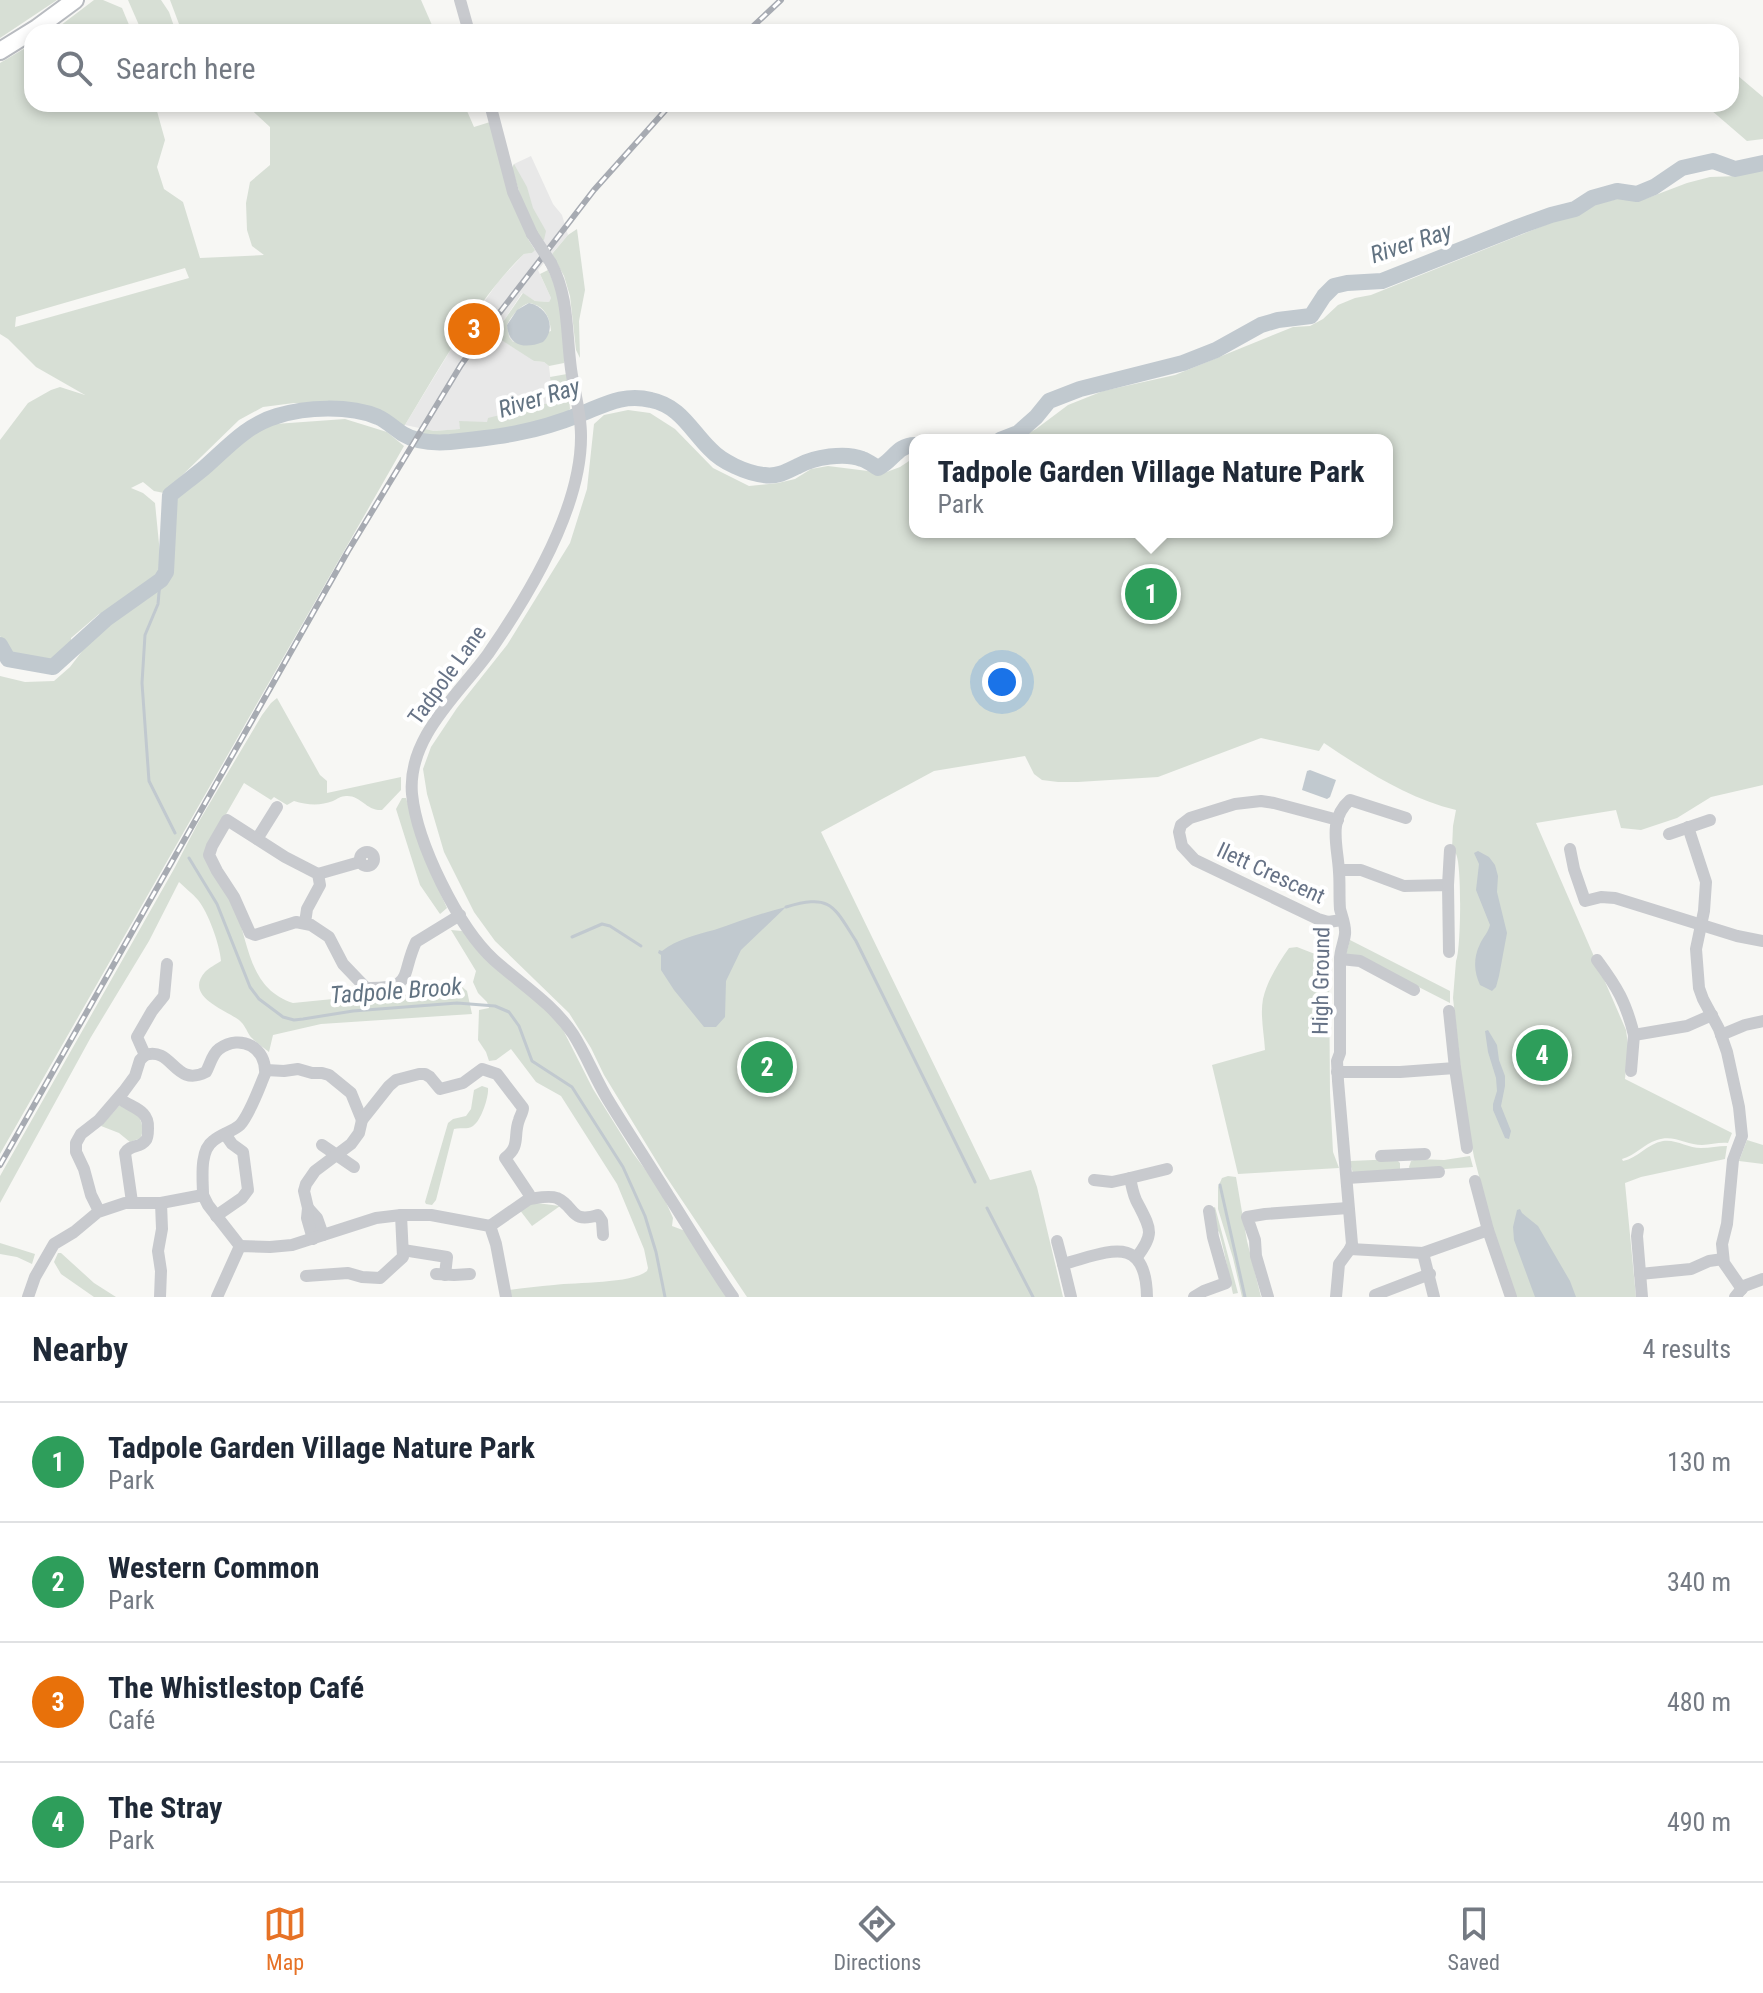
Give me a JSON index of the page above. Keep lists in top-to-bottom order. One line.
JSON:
{"streets":{"street":["Tadpole Lane","Ilett Crescent","High Ground"]},"crossings":[["Ilett Crescent","High Ground"]],"water":["River Ray","Tadpole Brook"],"page":{"search":"Search here","pins":["3","1","4","2"],"popup":["Tadpole Garden Village Nature Park","Park"],"heading":["Nearby","4 results"],"list":[{"mark":"1","name":"Tadpole Garden Village Nature Park","note":"Park","value":"130 m"},{"mark":"2","name":"Western Common","note":"Park","value":"340 m"},{"mark":"3","name":"The Whistlestop Café","note":"Café","value":"480 m"},{"mark":"4","name":"The Stray","note":"Park","value":"490 m"}],"nav":["Map","Directions","Saved"]}}
